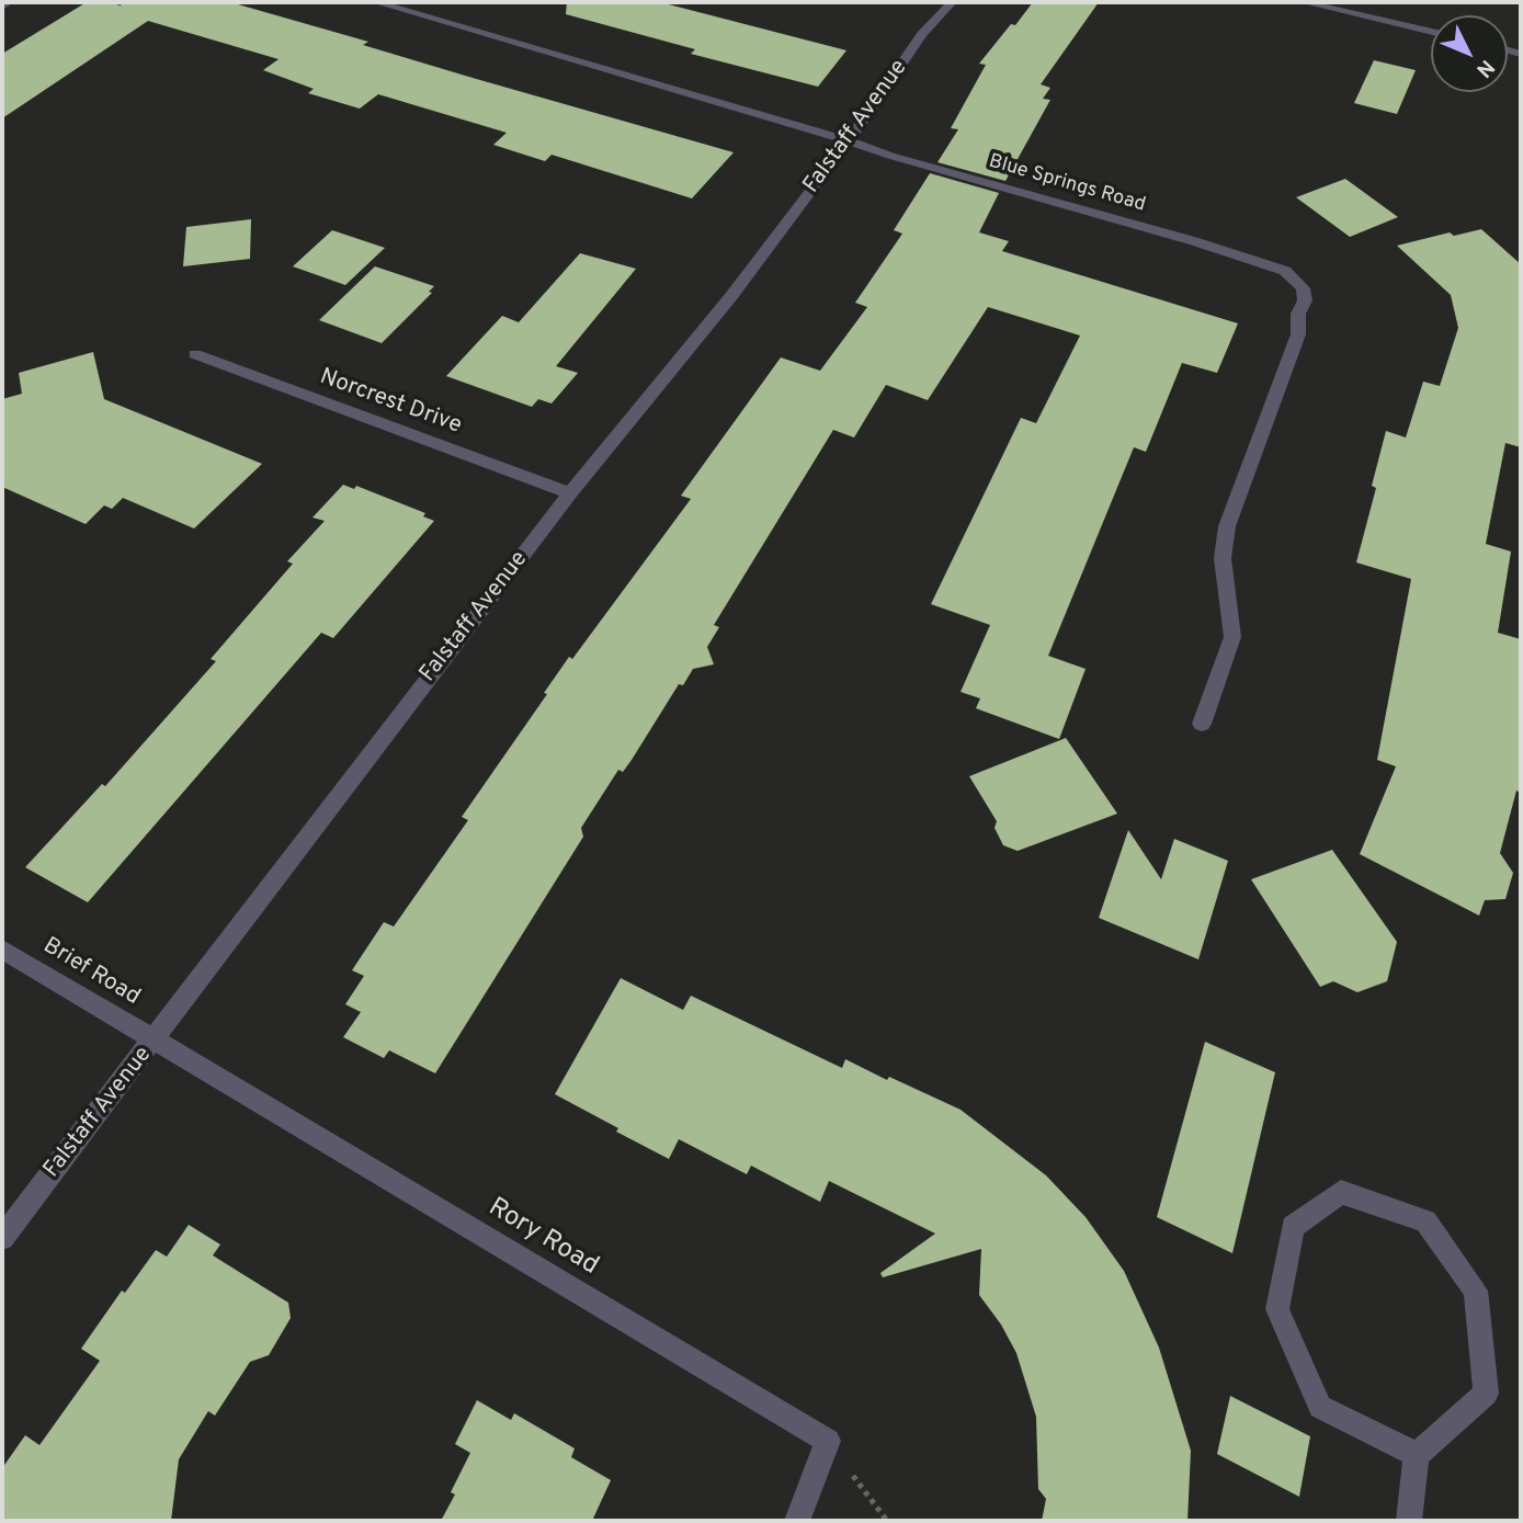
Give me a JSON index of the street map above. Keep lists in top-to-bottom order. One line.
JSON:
{"streets":{"street":["Falstaff Avenue","Blue Springs Road","Norcrest Drive","Brief Road","Rory Road"]},"crossings":[["Falstaff Avenue","Blue Springs Road"],["Falstaff Avenue","Norcrest Drive"],["Falstaff Avenue","Brief Road"],["Falstaff Avenue","Rory Road"],["Brief Road","Rory Road"]],"north":"bottom right"}
